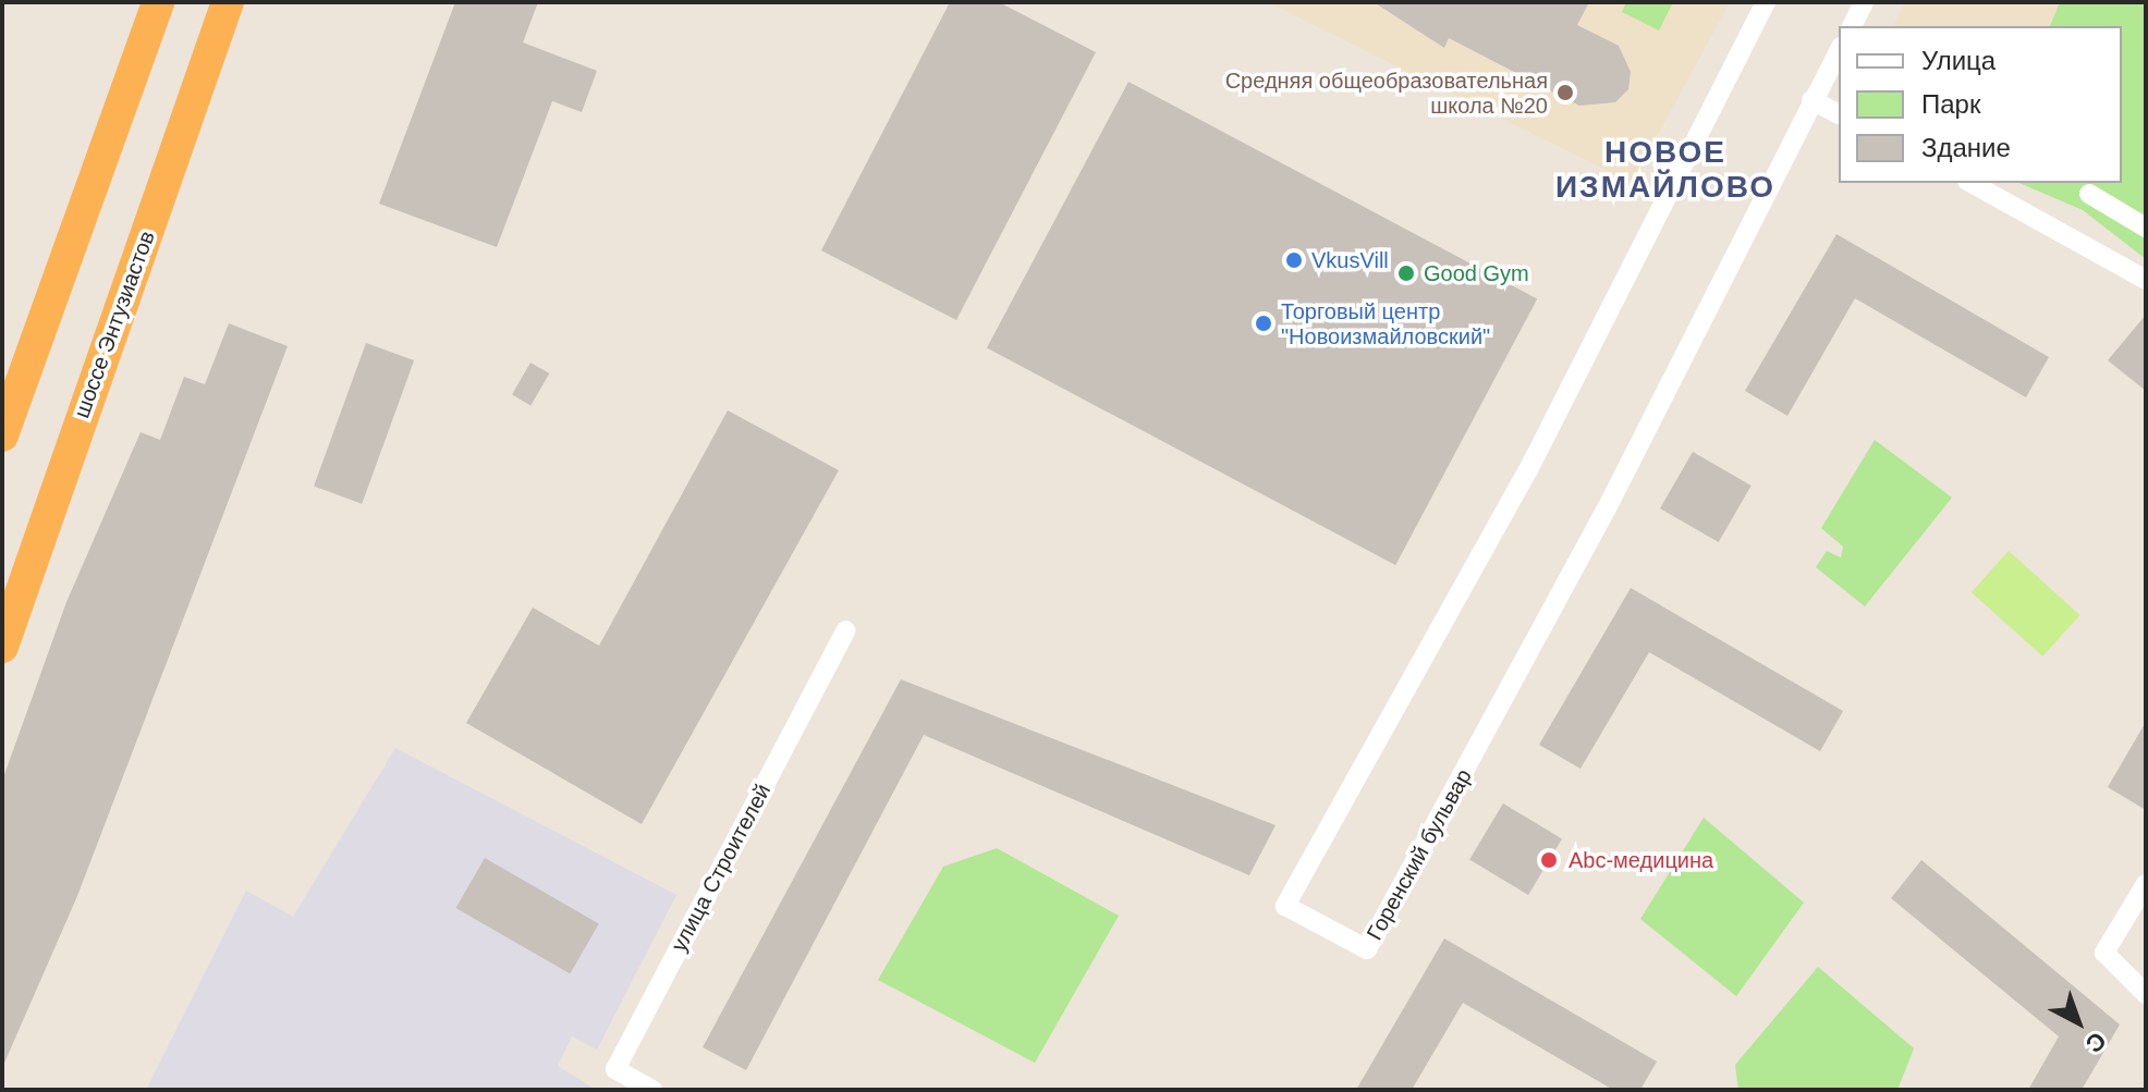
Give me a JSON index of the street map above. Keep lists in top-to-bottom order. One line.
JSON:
{"streets":{"highway":["шоссе Энтузиастов"],"street":["Горенский бульвар","улица Строителей"]},"districts":["НОВОЕ ИЗМАЙЛОВО"],"places":["Средняя общеобразовательная школа №20","VkusVill","Good Gym","Торговый центр \"Новоизмайловский\"","Abc-медицина"],"legend":["Улица","Парк","Здание"],"north":"bottom right"}
